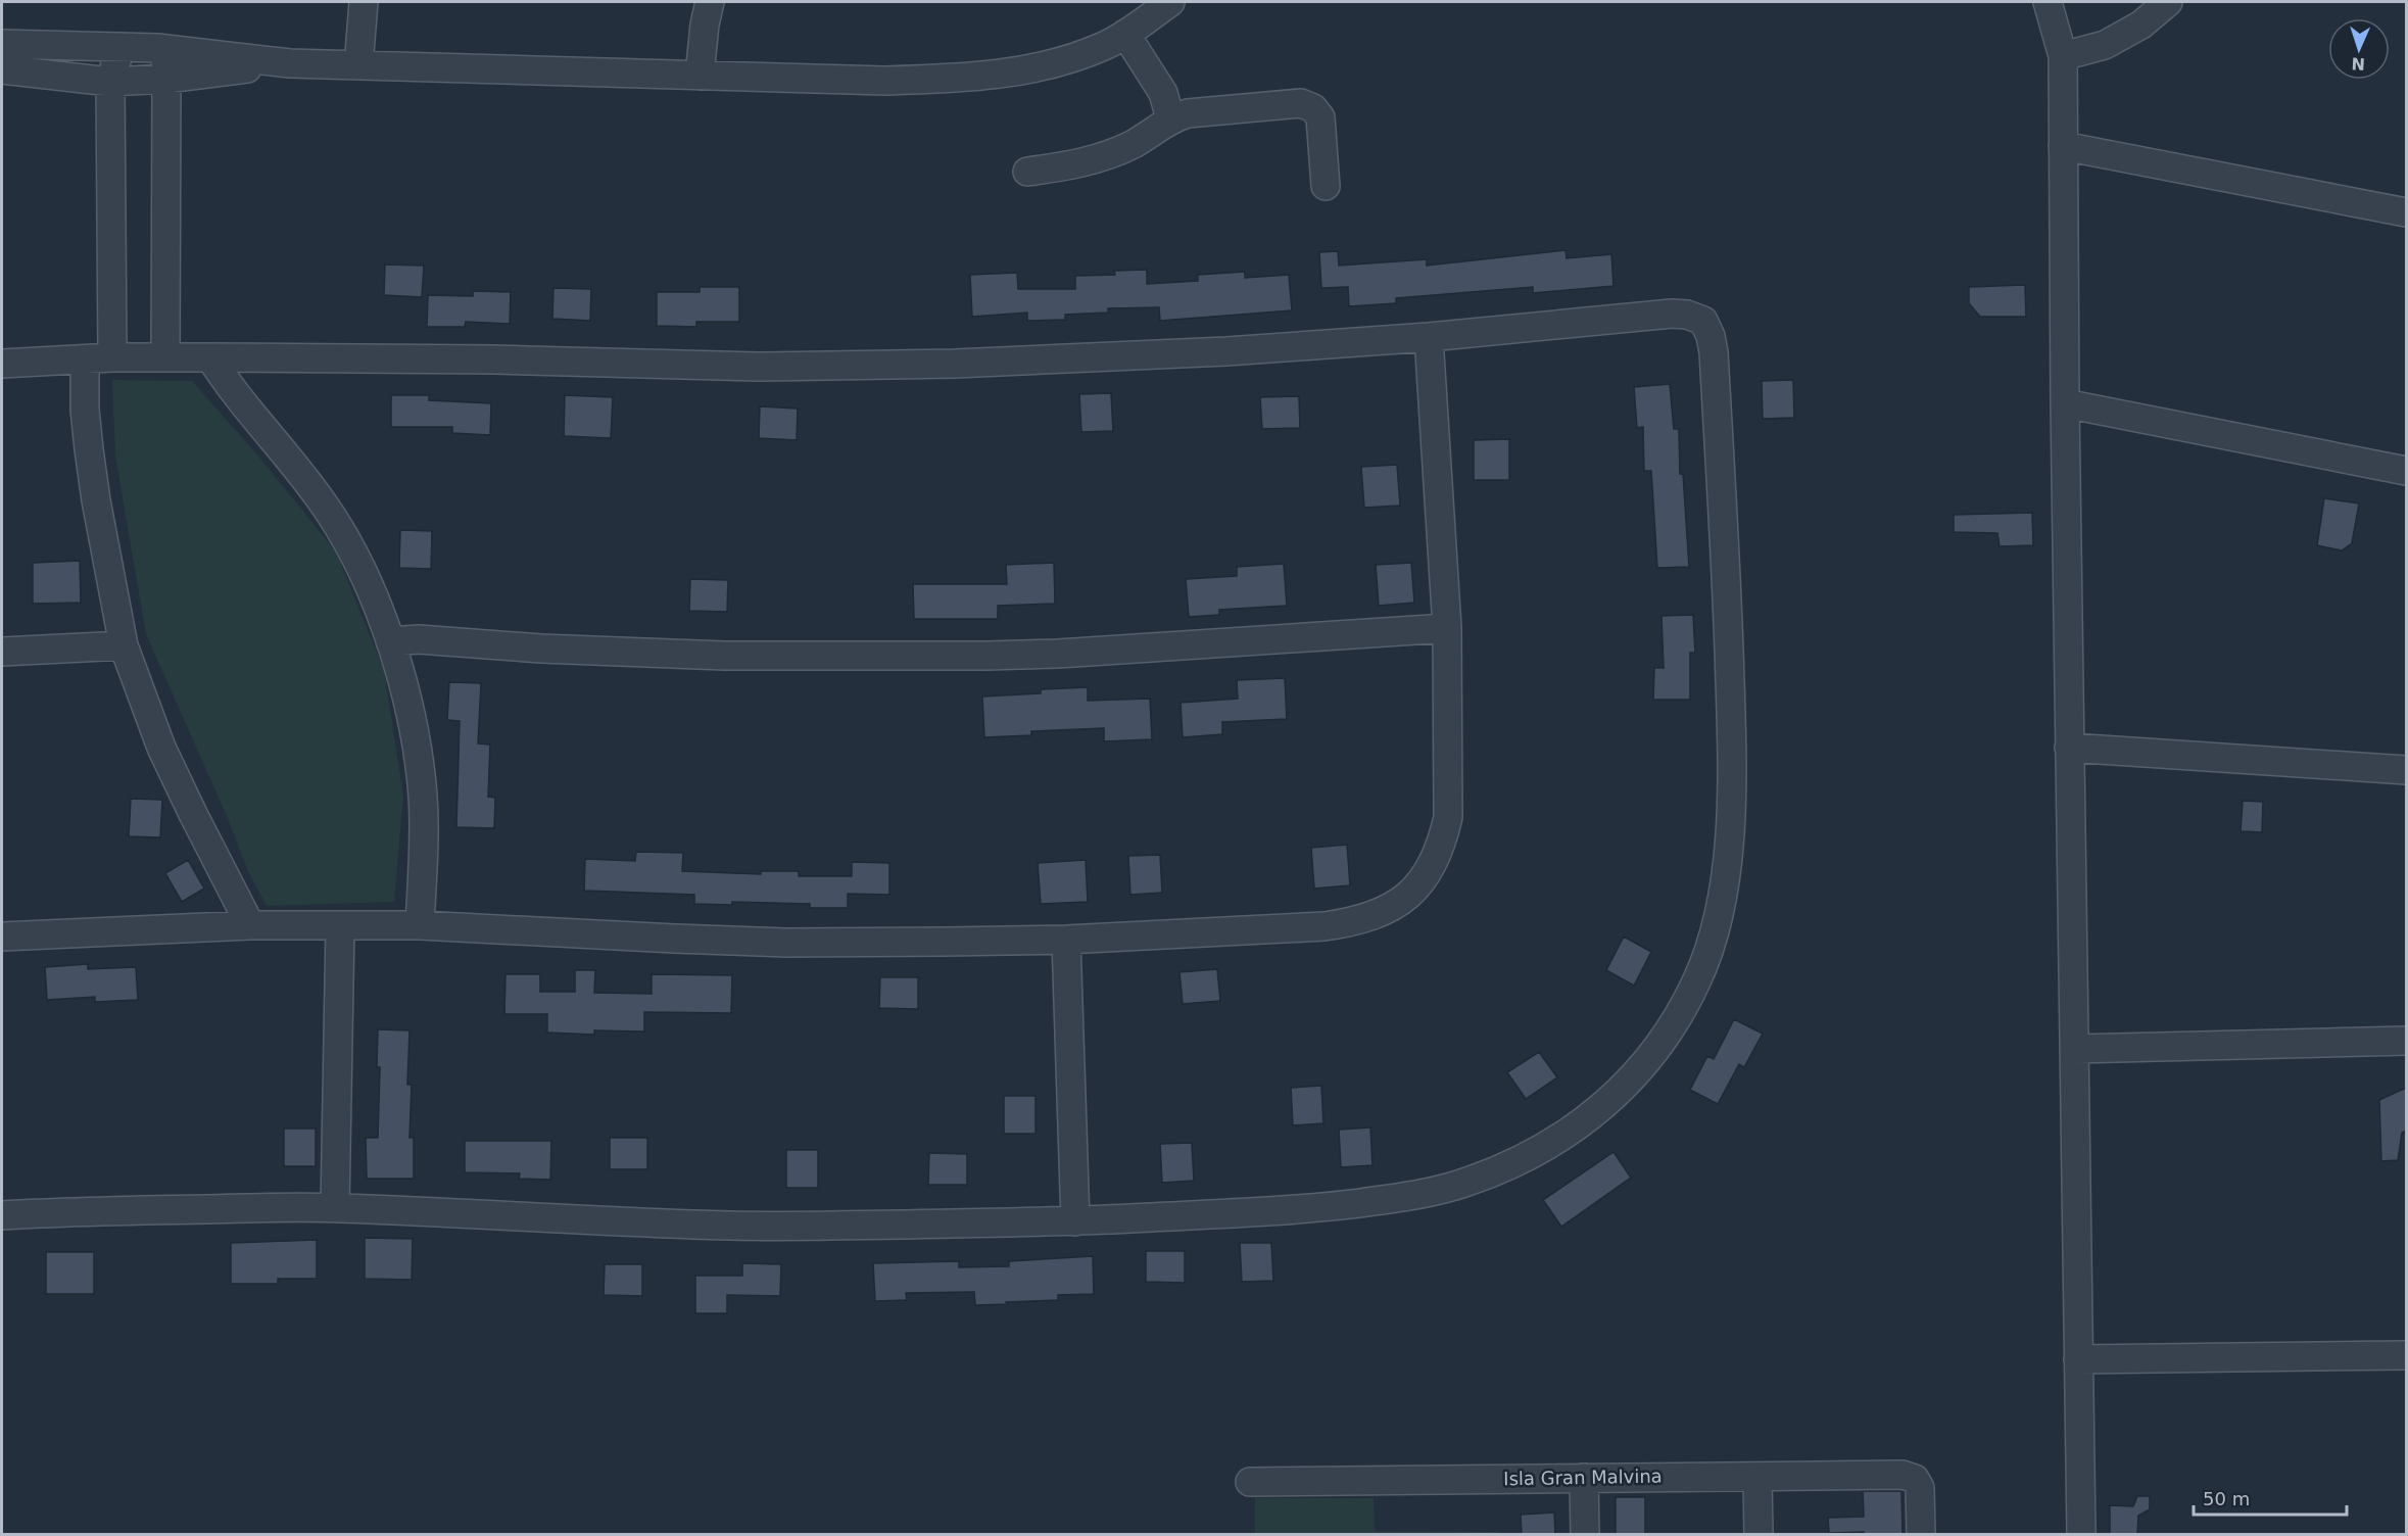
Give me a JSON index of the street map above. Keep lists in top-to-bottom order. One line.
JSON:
{"streets":{"street":["Isla Gran Malvina"]},"scale_bar":"50 m","north":"bottom"}
